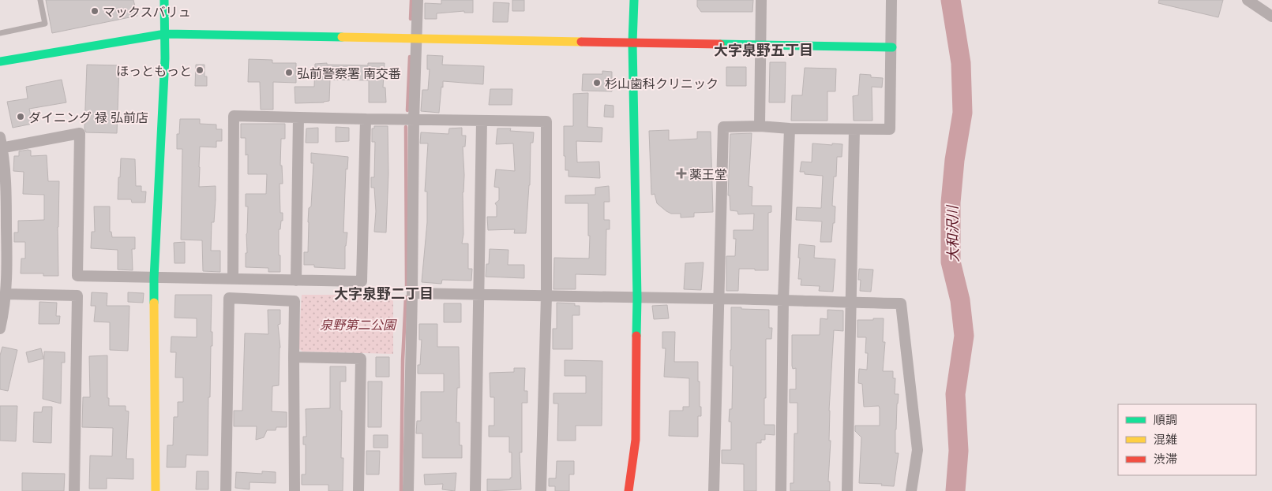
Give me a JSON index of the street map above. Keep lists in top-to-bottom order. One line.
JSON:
{"districts":["大字泉野五丁目","大字泉野二丁目"],"water":["大和沢川"],"parks":["泉野第二公園"],"places":{"other":["マックスバリュ","ほっともっと","弘前警察署 南交番","杉山歯科クリニック","ダイニング 禄 弘前店"],"health":["薬王堂"]},"legend":["順調","混雑","渋滞"]}
